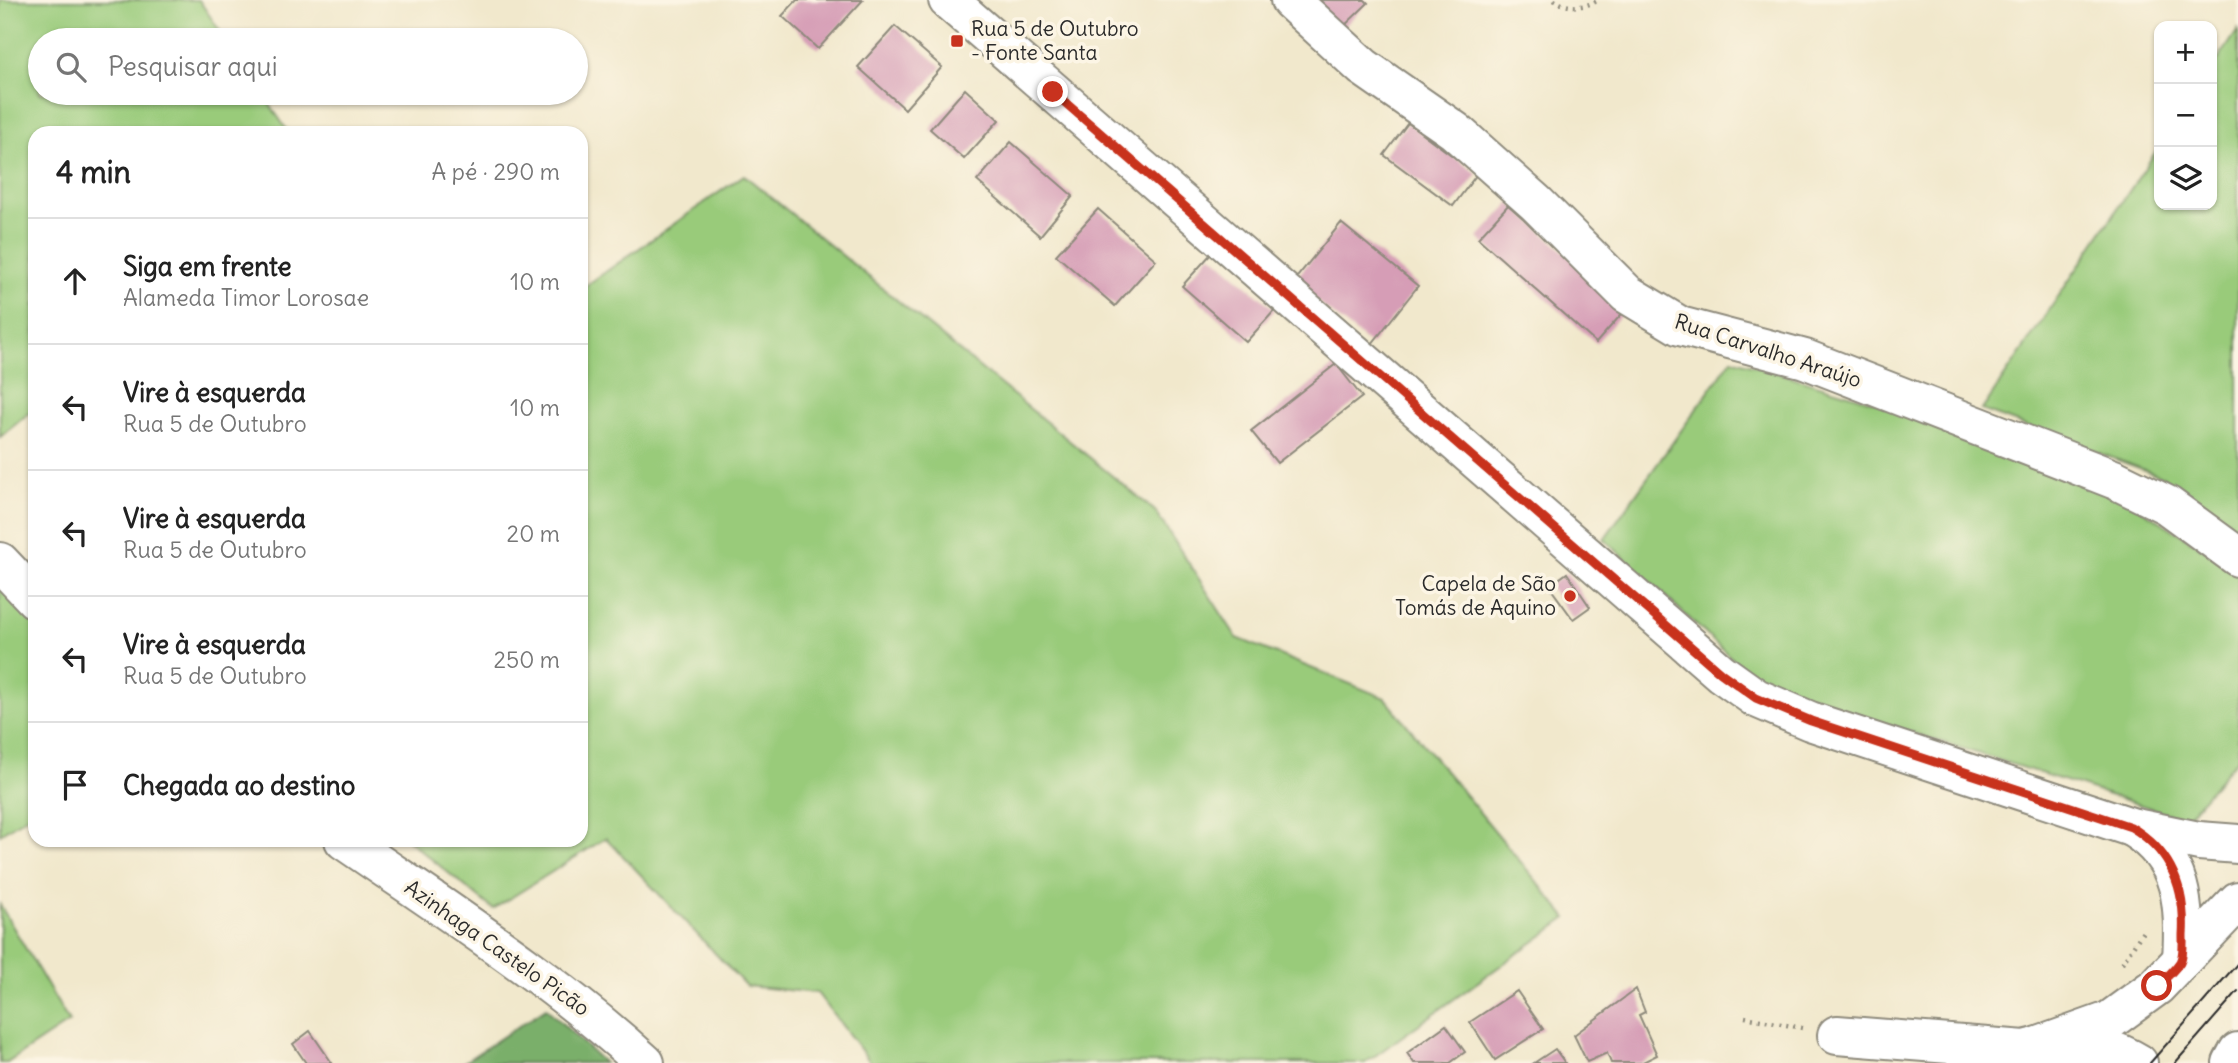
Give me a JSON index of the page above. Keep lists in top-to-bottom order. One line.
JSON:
{"streets":{"street":["Rua Carvalho Araújo","Azinhaga Castelo Picão"]},"places":{"transit":["Rua 5 de Outubro - Fonte Santa"],"other":["Capela de São Tomás de Aquino"]},"page":{"map_buttons":["+","−"],"search":"Pesquisar aqui","heading":["4 min","A pé · 290 m"],"list":[["Siga em frente","Alameda Timor Lorosae","10 m"],["Vire à esquerda","Rua 5 de Outubro","10 m"],["Vire à esquerda","Rua 5 de Outubro","20 m"],["Vire à esquerda","Rua 5 de Outubro","250 m"],"Chegada ao destino"]}}
